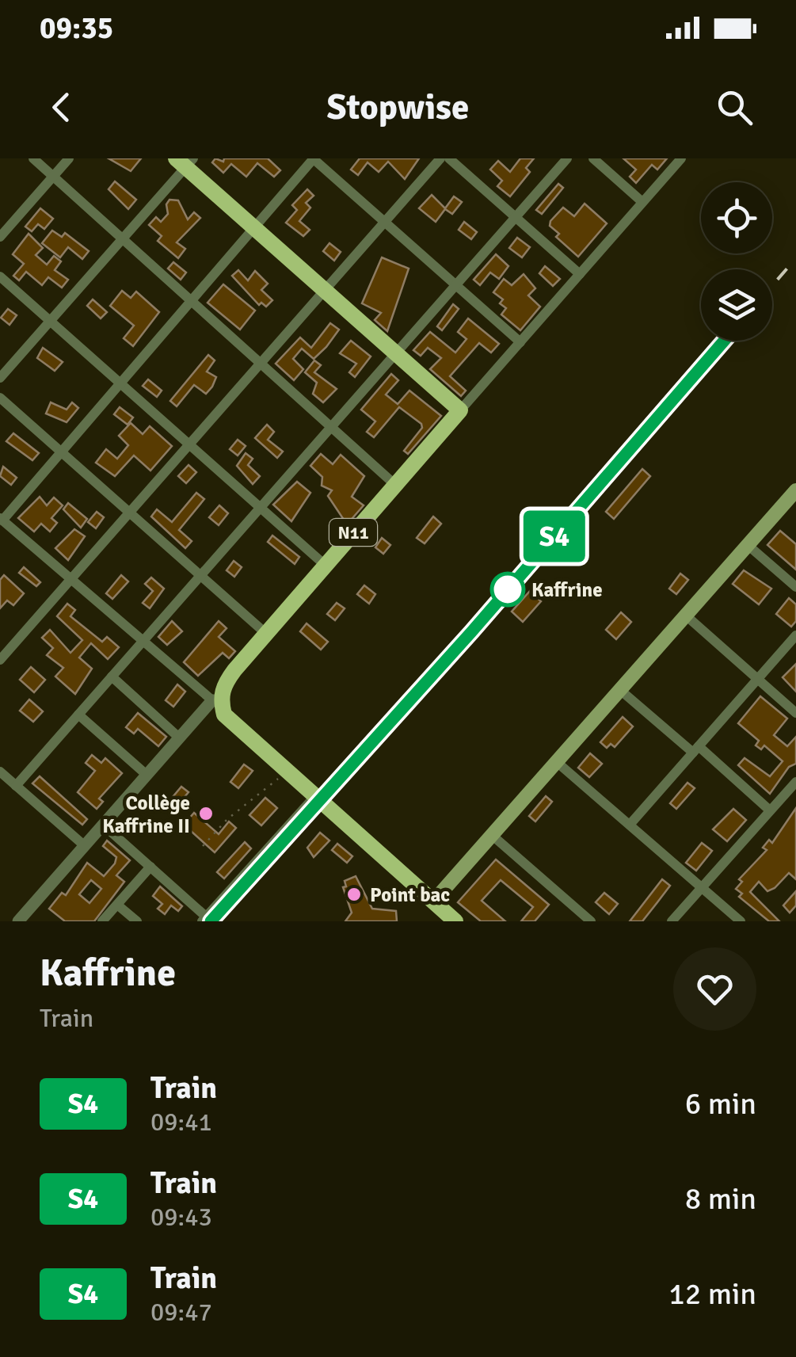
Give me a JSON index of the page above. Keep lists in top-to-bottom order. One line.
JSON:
{"streets":{"main road":["N11"]},"places":["Kaffrine","Collège Kaffrine II","Point bac"],"page":{"status":"09:35","header":"Stopwise","on_map":"S4","heading":["Kaffrine","Train"],"list":[{"mark":"S4","name":"Train","note":"09:41","value":"6 min"},{"mark":"S4","name":"Train","note":"09:43","value":"8 min"},{"mark":"S4","name":"Train","note":"09:47","value":"12 min"}]}}
